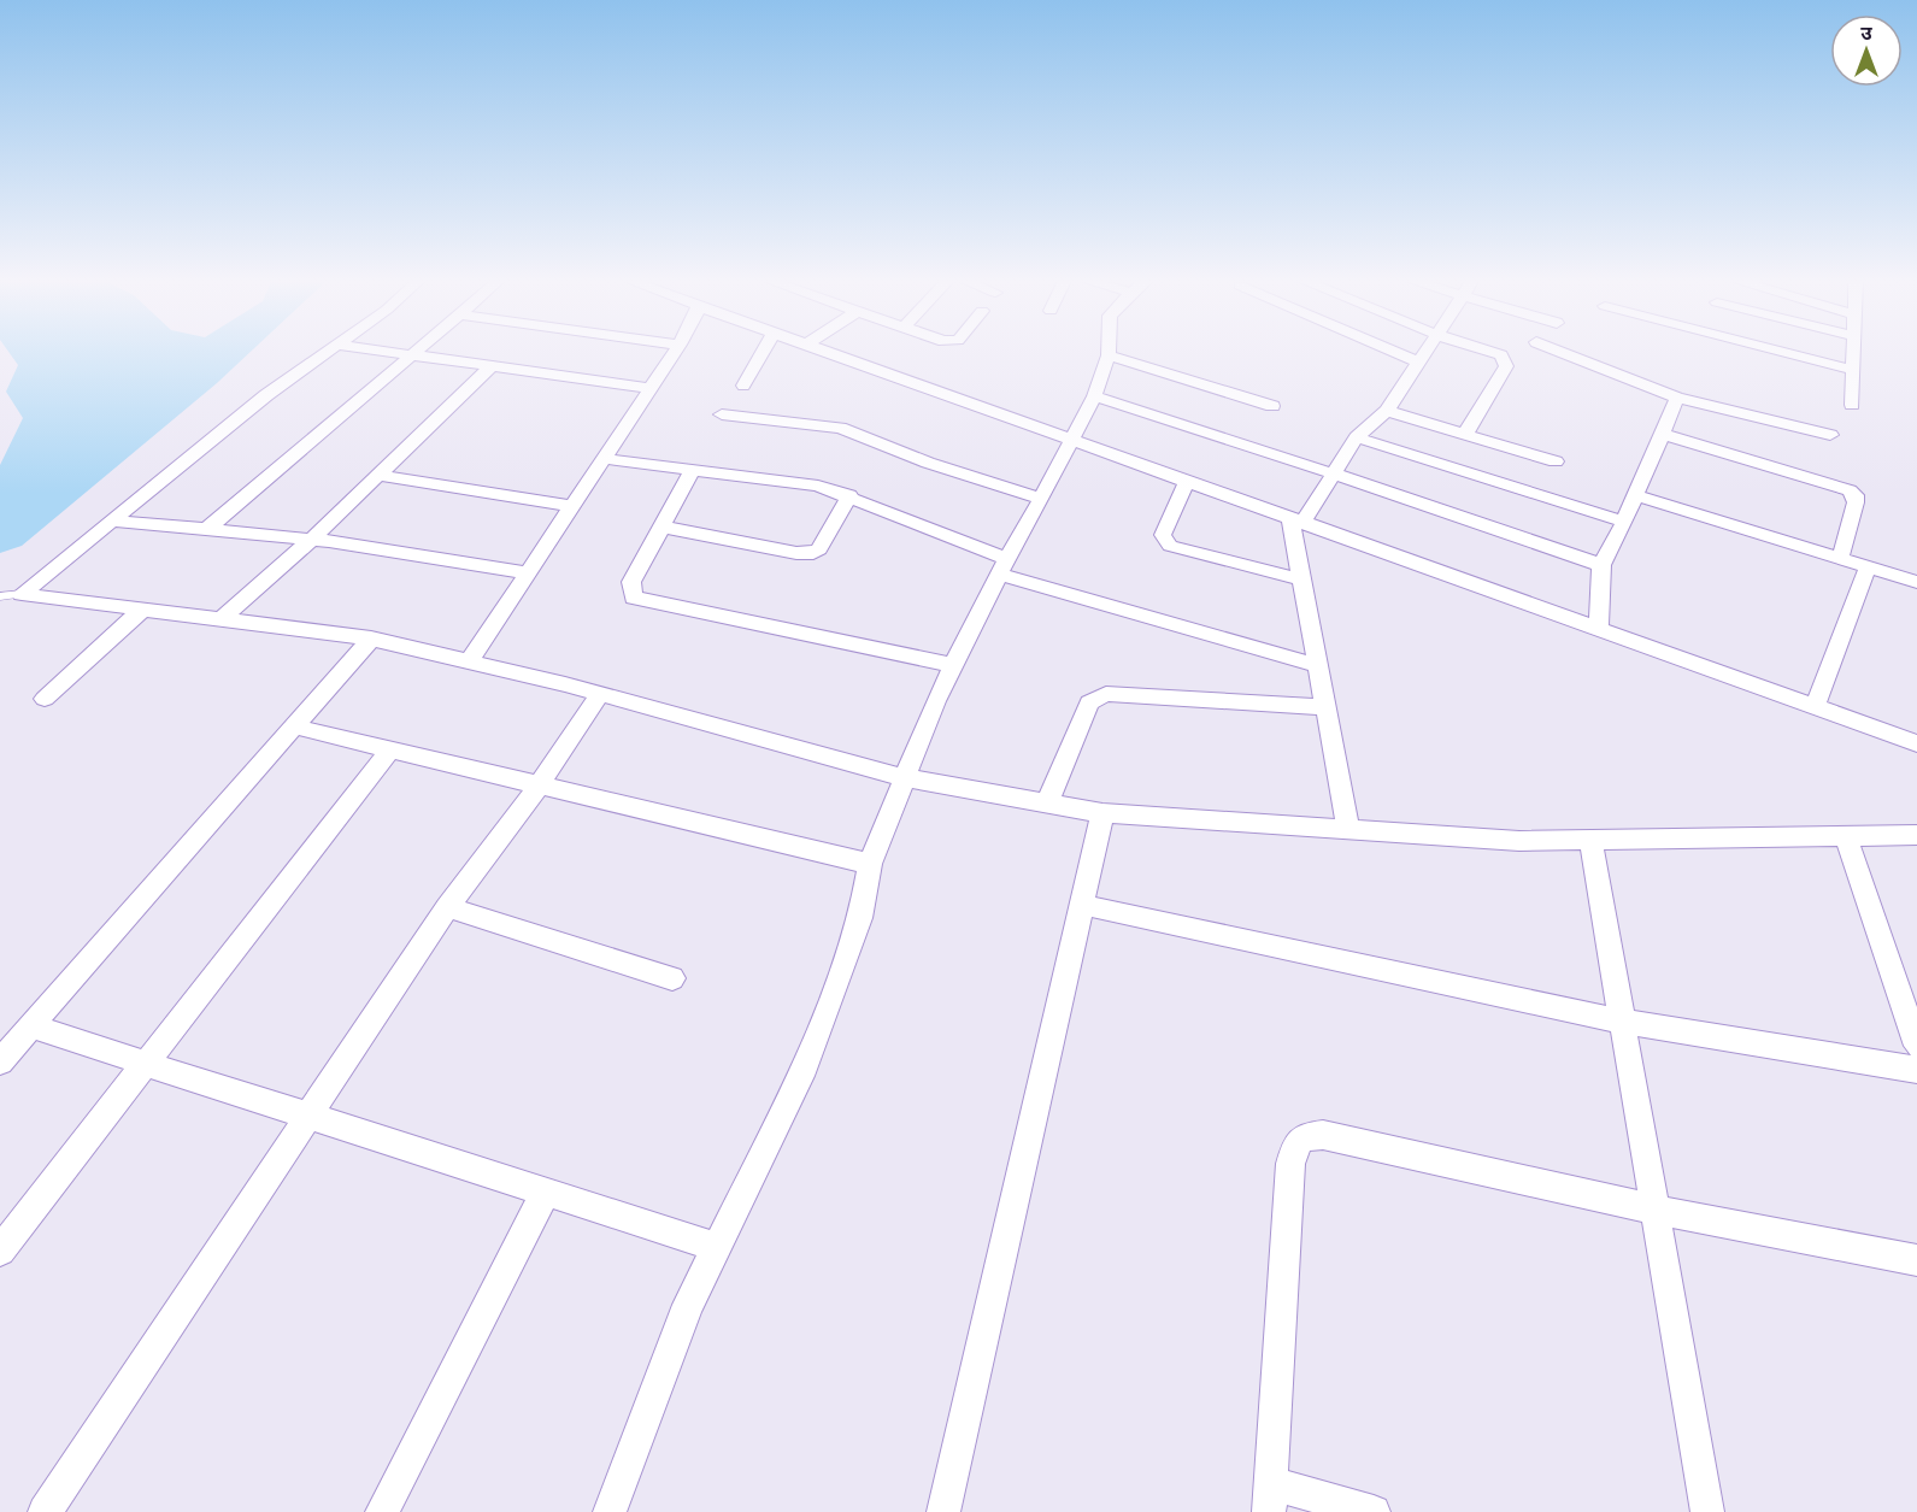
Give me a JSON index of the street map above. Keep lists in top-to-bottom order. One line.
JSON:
{"north":"top"}
